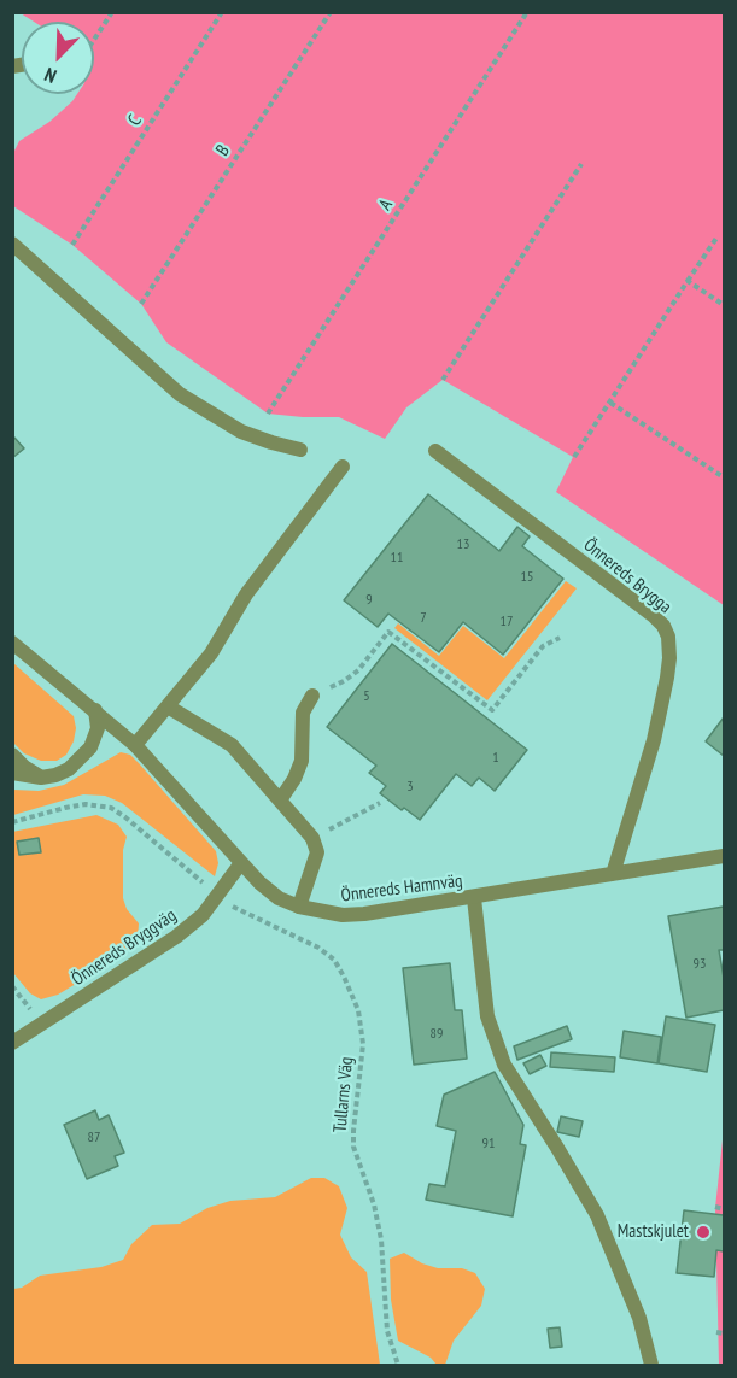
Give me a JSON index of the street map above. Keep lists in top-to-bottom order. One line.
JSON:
{"streets":{"street":["Önnereds Brygga","Önnereds Hamnväg","Önnereds Bryggväg"],"path":["C","B","A","Tullarns Väg"]},"crossings":[["Önnereds Brygga","Önnereds Hamnväg"],["Önnereds Hamnväg","Önnereds Bryggväg"],["Önnereds Bryggväg","Tullarns Väg"]],"places":["Mastskjulet"],"house_numbers":["13","11","15","9","7","17","5","1","3","93","89","87","91"],"north":"bottom left"}
